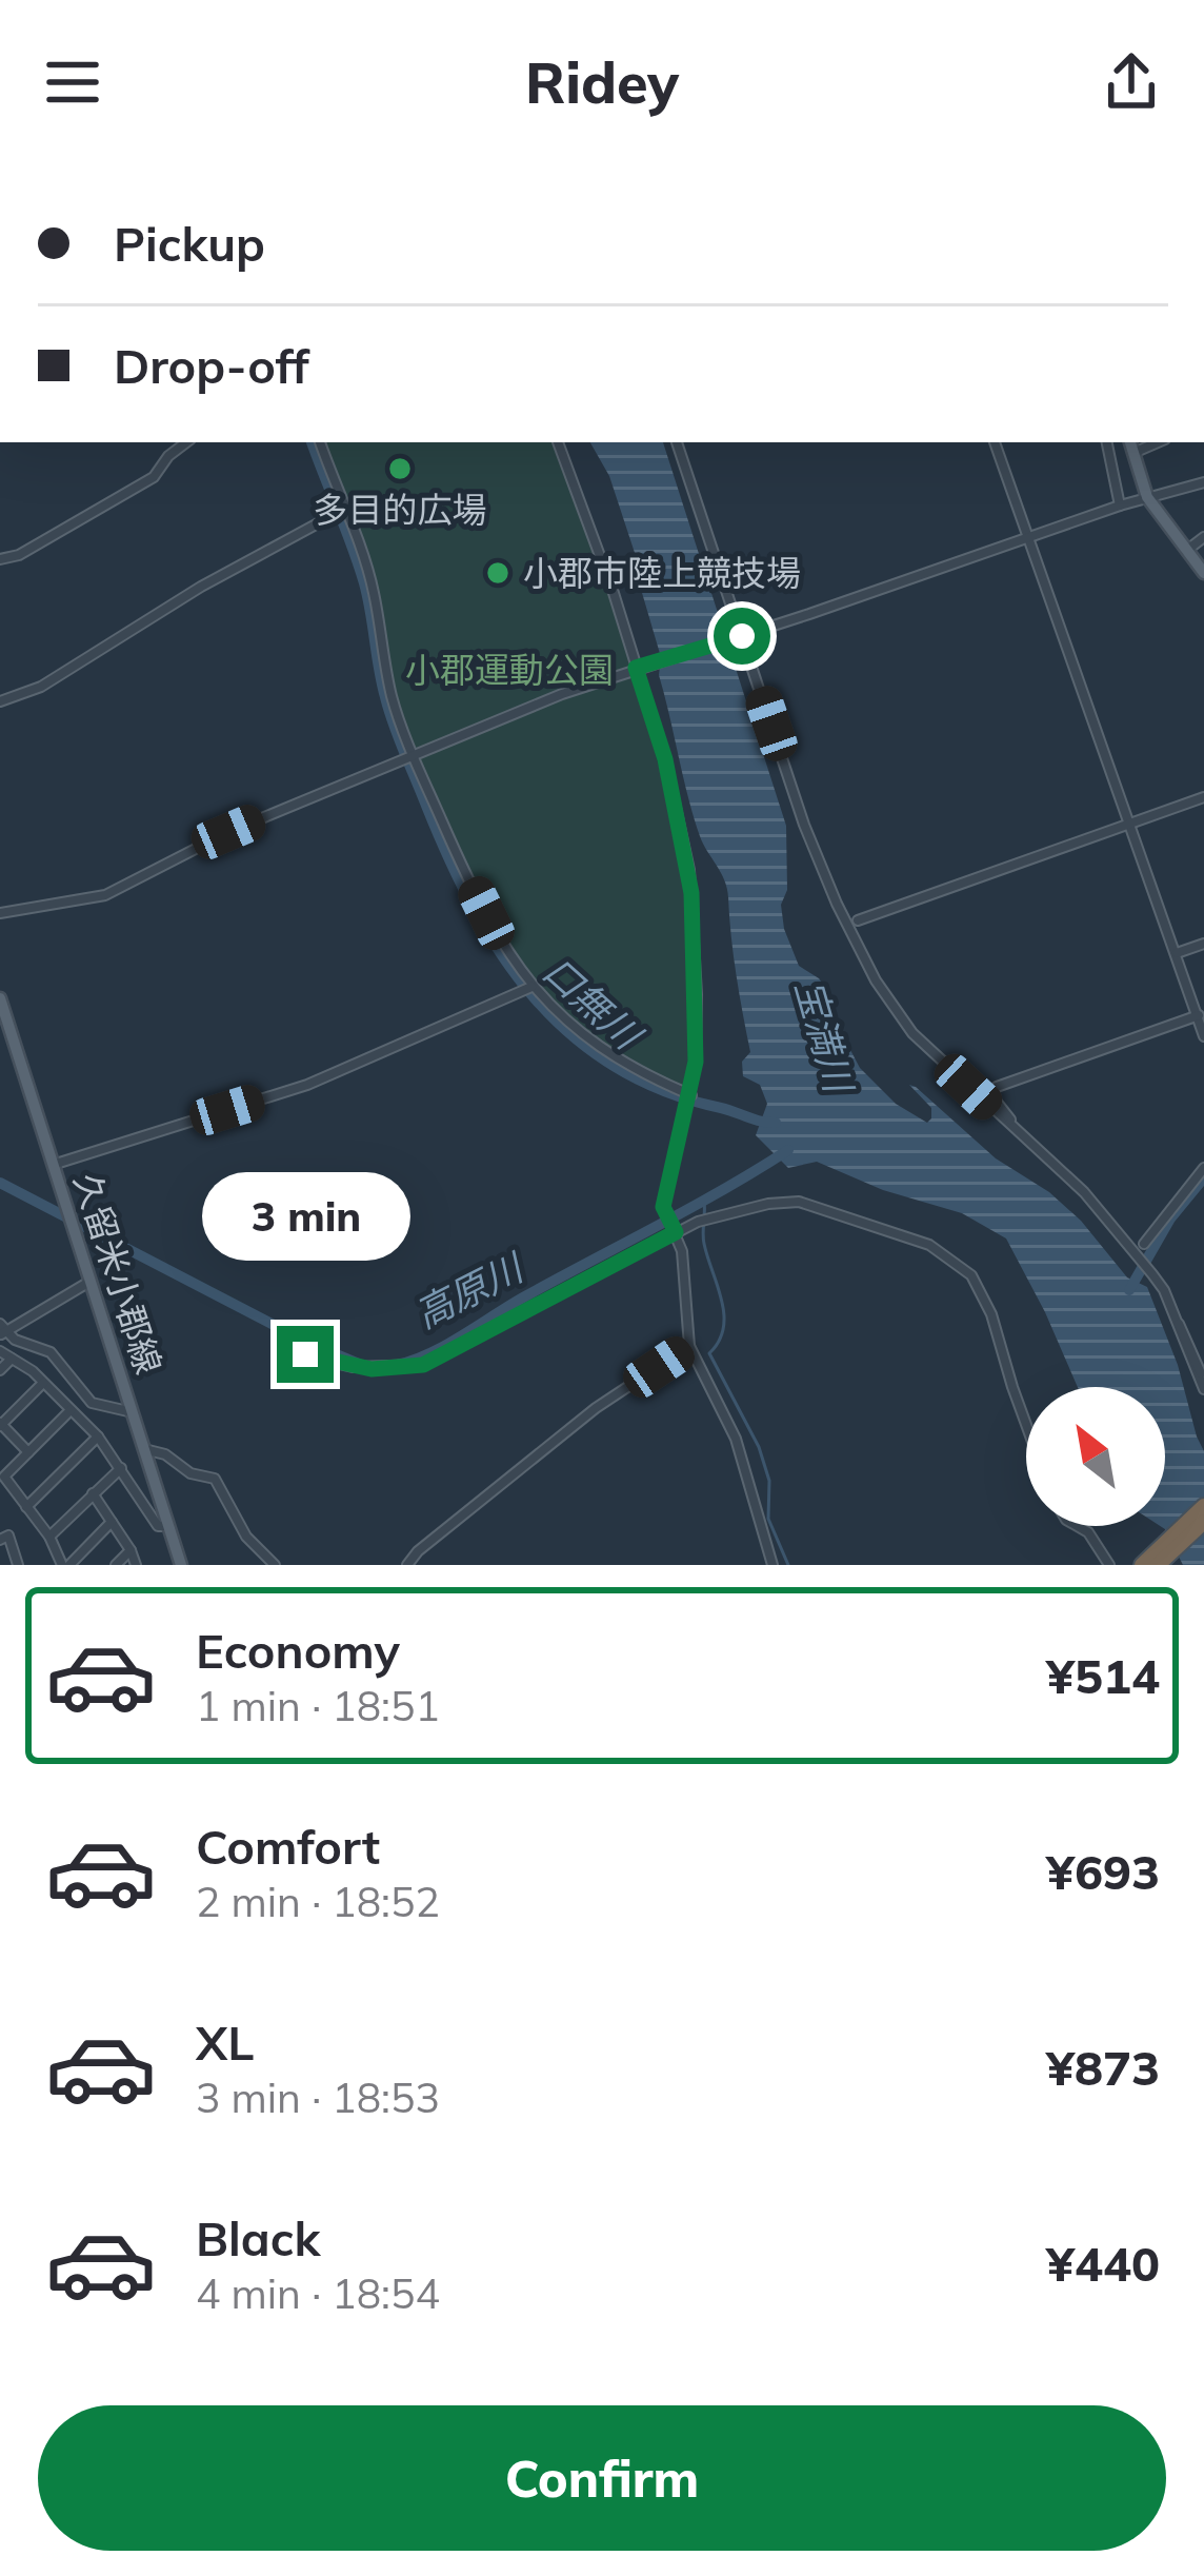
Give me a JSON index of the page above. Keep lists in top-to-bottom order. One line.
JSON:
{"streets":{"main road":["久留米小郡線"]},"water":["口無川","宝満川","高原川"],"parks":["小郡運動公園"],"places":["多目的広場","小郡市陸上競技場"],"north":"top left","page":{"header":"Ridey","banner":["Pickup","Drop-off"],"bubble":"3 min","list":[{"name":"Economy","note":"1 min · 18:51","value":"¥514"},{"name":"Comfort","note":"2 min · 18:52","value":"¥693"},{"name":"XL","note":"3 min · 18:53","value":"¥873"},{"name":"Black","note":"4 min · 18:54","value":"¥440"}],"buttons":"Confirm"}}
